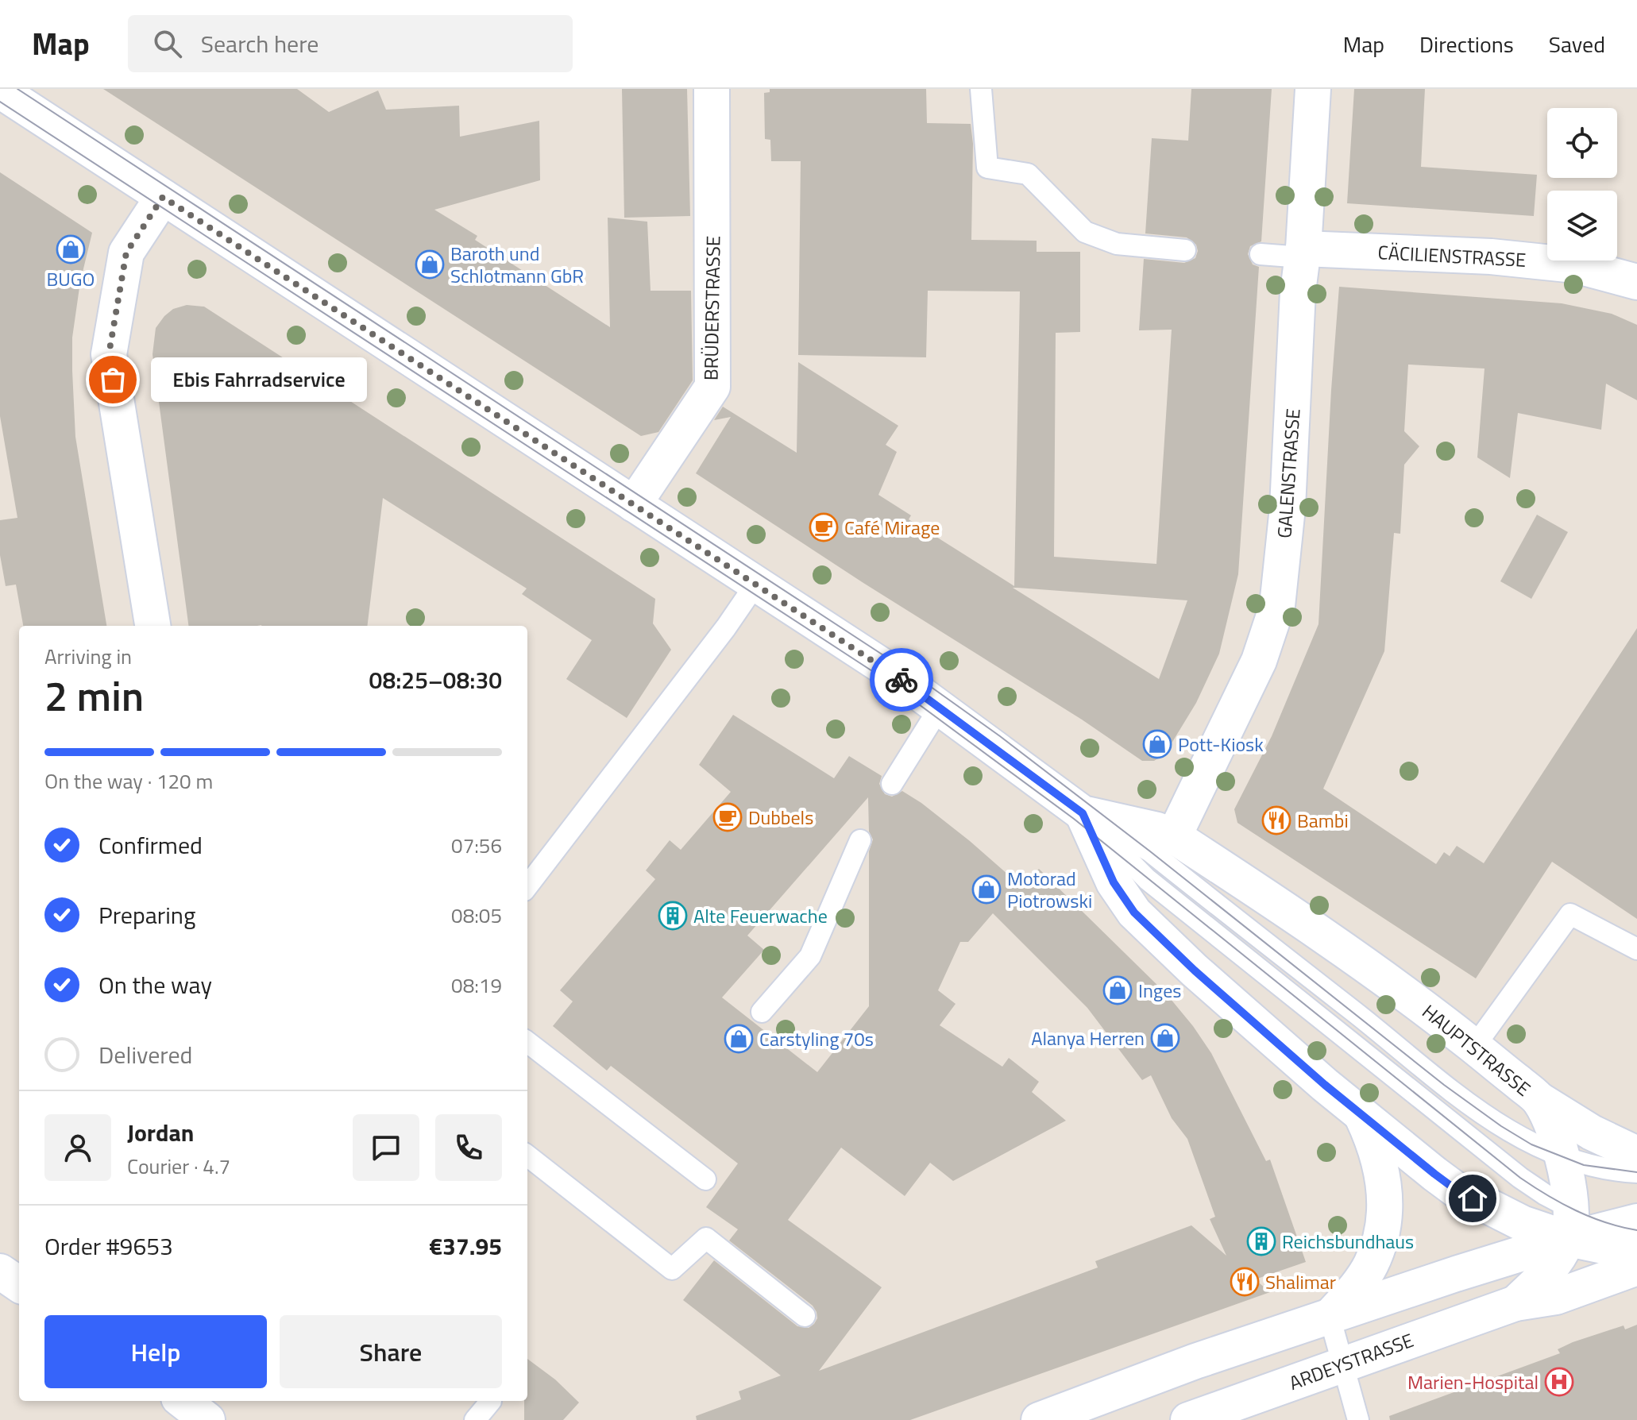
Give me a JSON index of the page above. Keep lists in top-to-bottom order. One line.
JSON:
{"streets":{"main road":["CÄCILIENSTRASSE","BRÜDERSTRASSE","GALENSTRASSE","HAUPTSTRASSE","ARDEYSTRASSE"]},"crossings":[["CÄCILIENSTRASSE","GALENSTRASSE"],["BRÜDERSTRASSE","HAUPTSTRASSE"],["GALENSTRASSE","HAUPTSTRASSE"],["HAUPTSTRASSE","ARDEYSTRASSE"]],"places":{"shop":["BUGO","Baroth und Schlotmann GbR","Pott-Kiosk","Motorad Piotrowski","Inges","Alanya Herren","Carstyling 70s"],"other":["Ebis Fahrradservice"],"cafe":["Café Mirage","Dubbels"],"restaurant":["Bambi","Shalimar"],"building":["Alte Feuerwache","Reichsbundhaus"],"hospital":["Marien-Hospital"]},"page":{"header":"Map","search":"Search here","nav":["Map","Directions","Saved"],"bubble":"Ebis Fahrradservice","heading":["2 min","Arriving in","08:25–08:30"],"panel":["Jordan","Courier · 4.7","Order #9653","€37.95"],"bar":"On the way · 120 m","list":[["Confirmed","07:56"],["Preparing","08:05"],["On the way","08:19"],"Delivered"],"buttons":["Help","Share"]}}
